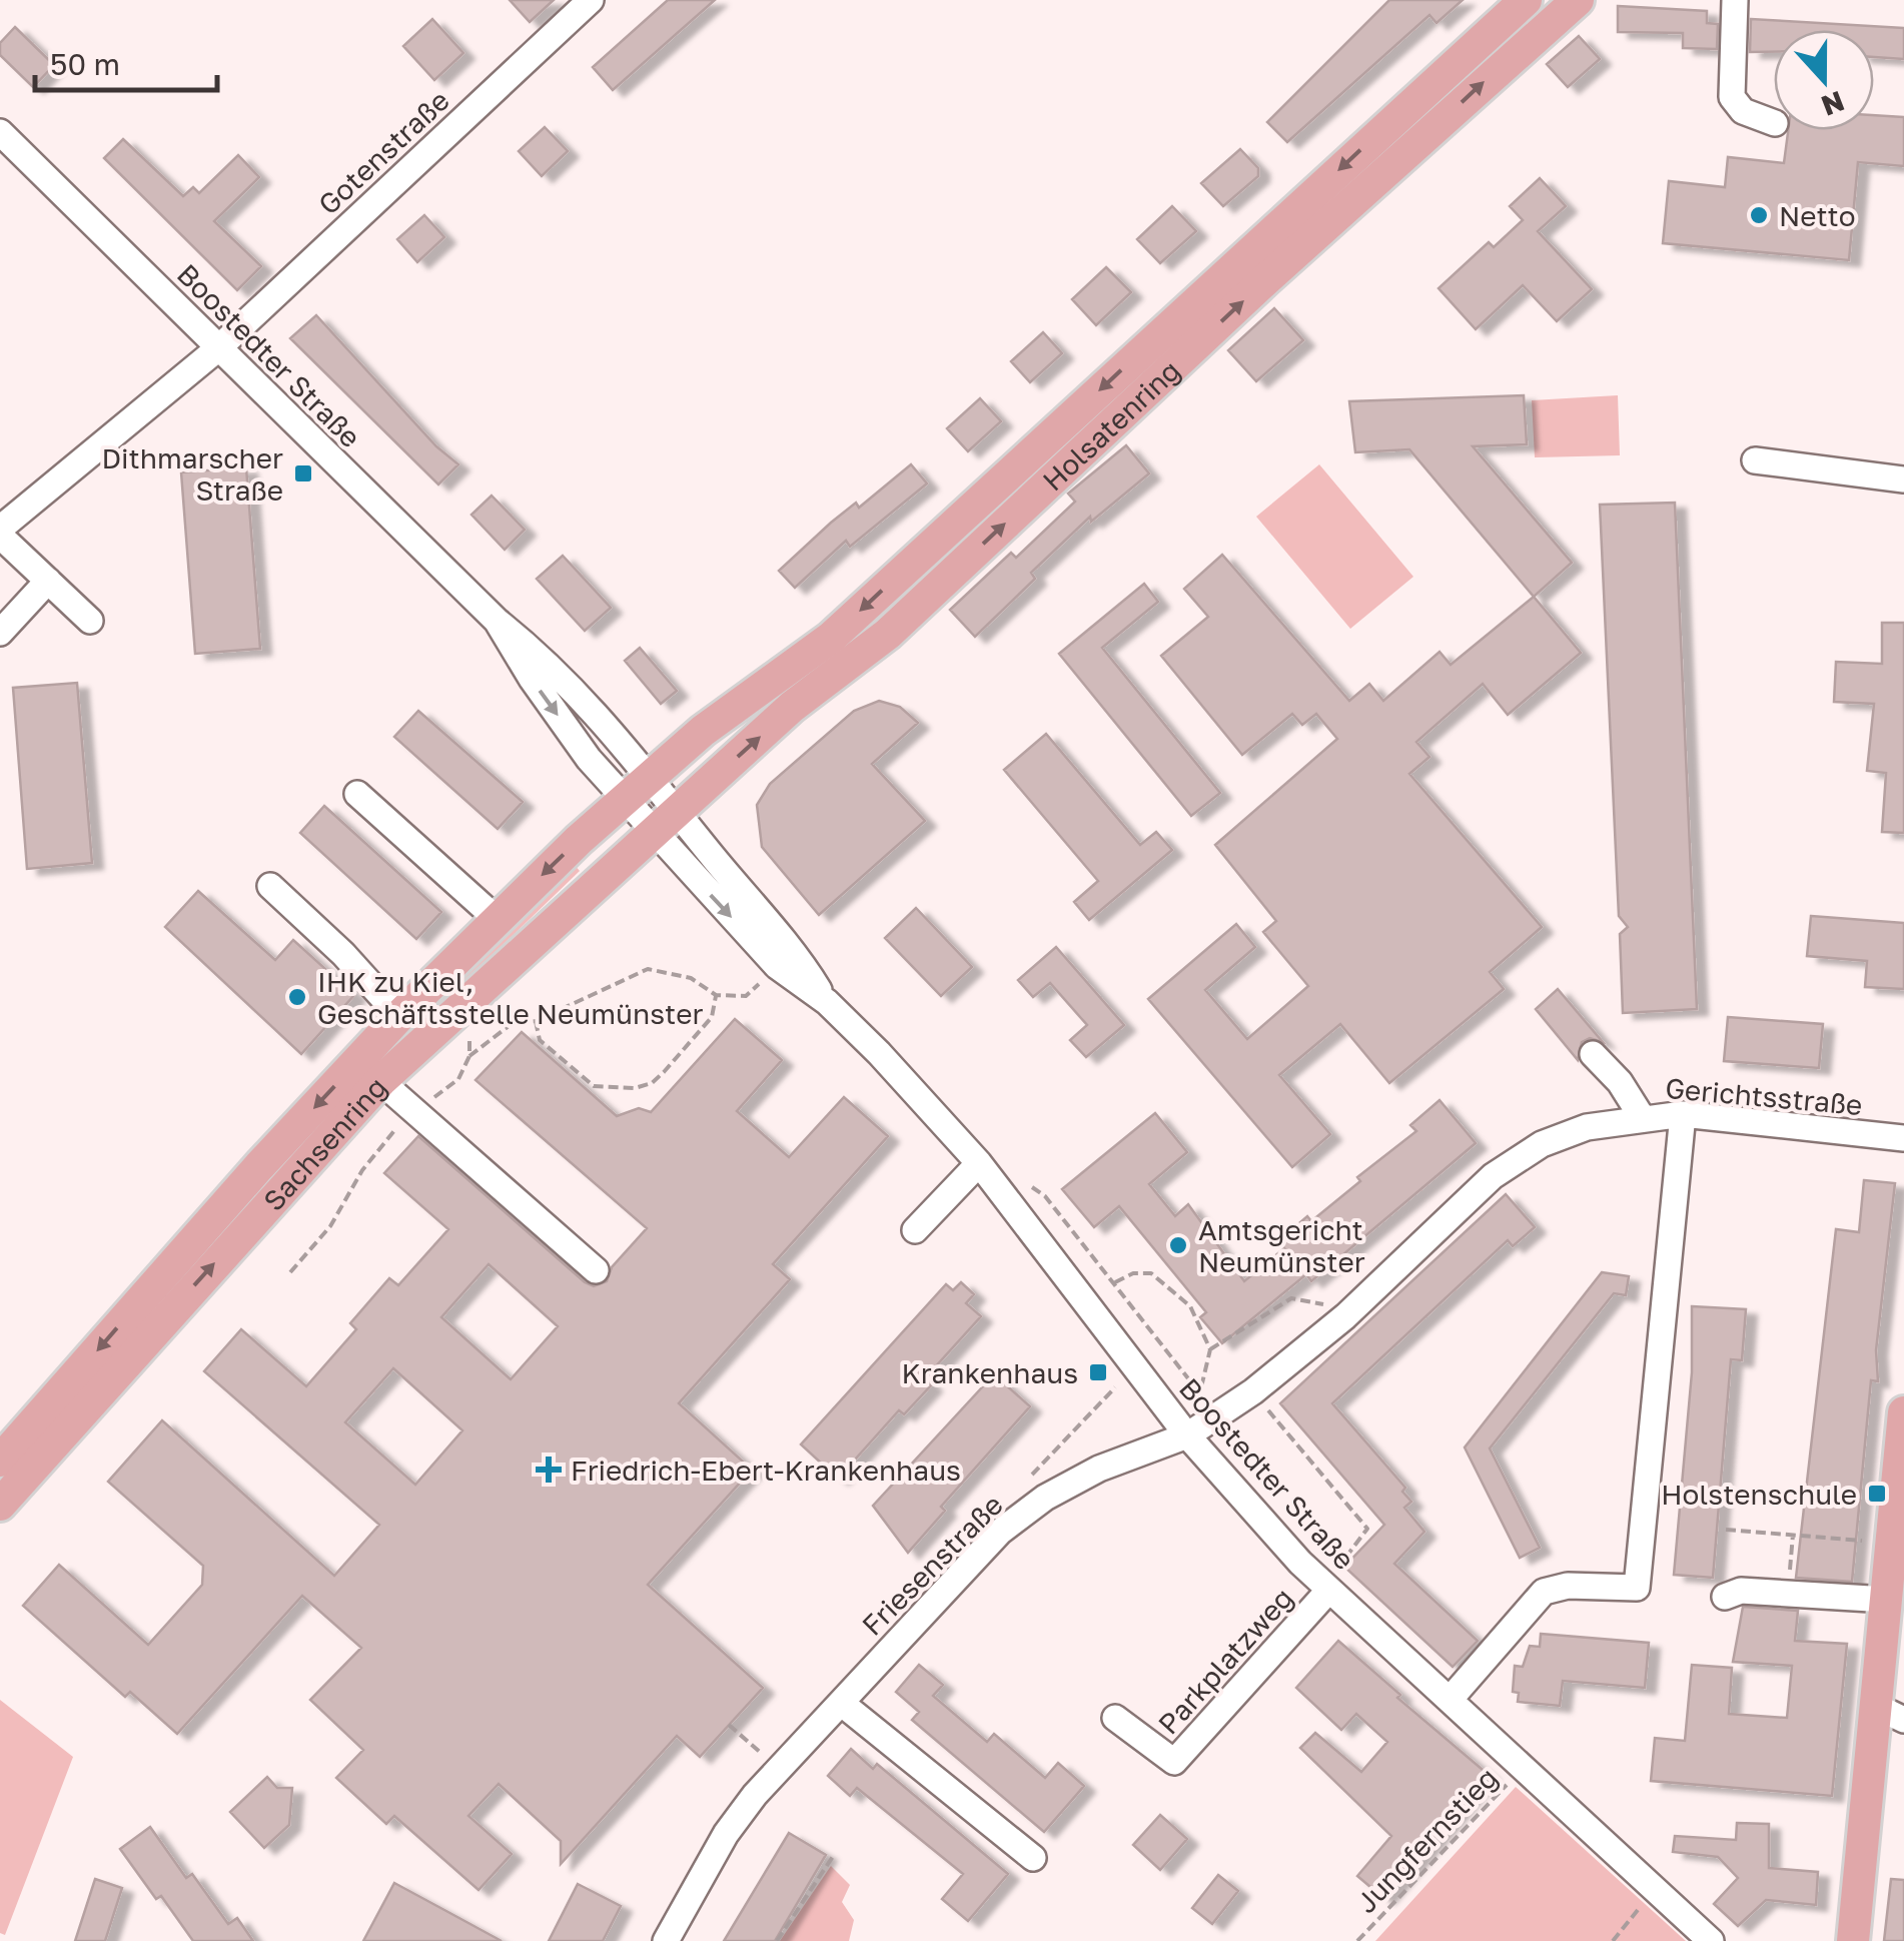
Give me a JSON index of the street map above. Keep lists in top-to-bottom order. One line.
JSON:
{"streets":{"main road":["Holsatenring","Sachsenring"],"street":["Gotenstraße","Boostedter Straße","Gerichtsstraße","Friesenstraße","Parkplatzweg"],"path":["Jungfernstieg"]},"crossings":[["Gotenstraße","Boostedter Straße"],["Boostedter Straße","Holsatenring"],["Boostedter Straße","Gerichtsstraße"],["Boostedter Straße","Sachsenring"],["Boostedter Straße","Friesenstraße"],["Boostedter Straße","Parkplatzweg"],["Boostedter Straße","Jungfernstieg"],["Holsatenring","Sachsenring"],["Gerichtsstraße","Friesenstraße"]],"places":{"other":["Netto","IHK zu Kiel, Geschäftsstelle Neumünster","Amtsgericht Neumünster"],"transit":["Dithmarscher Straße","Krankenhaus","Holstenschule"],"health":["Friedrich-Ebert-Krankenhaus"]},"scale_bar":"50 m","north":"bottom"}
